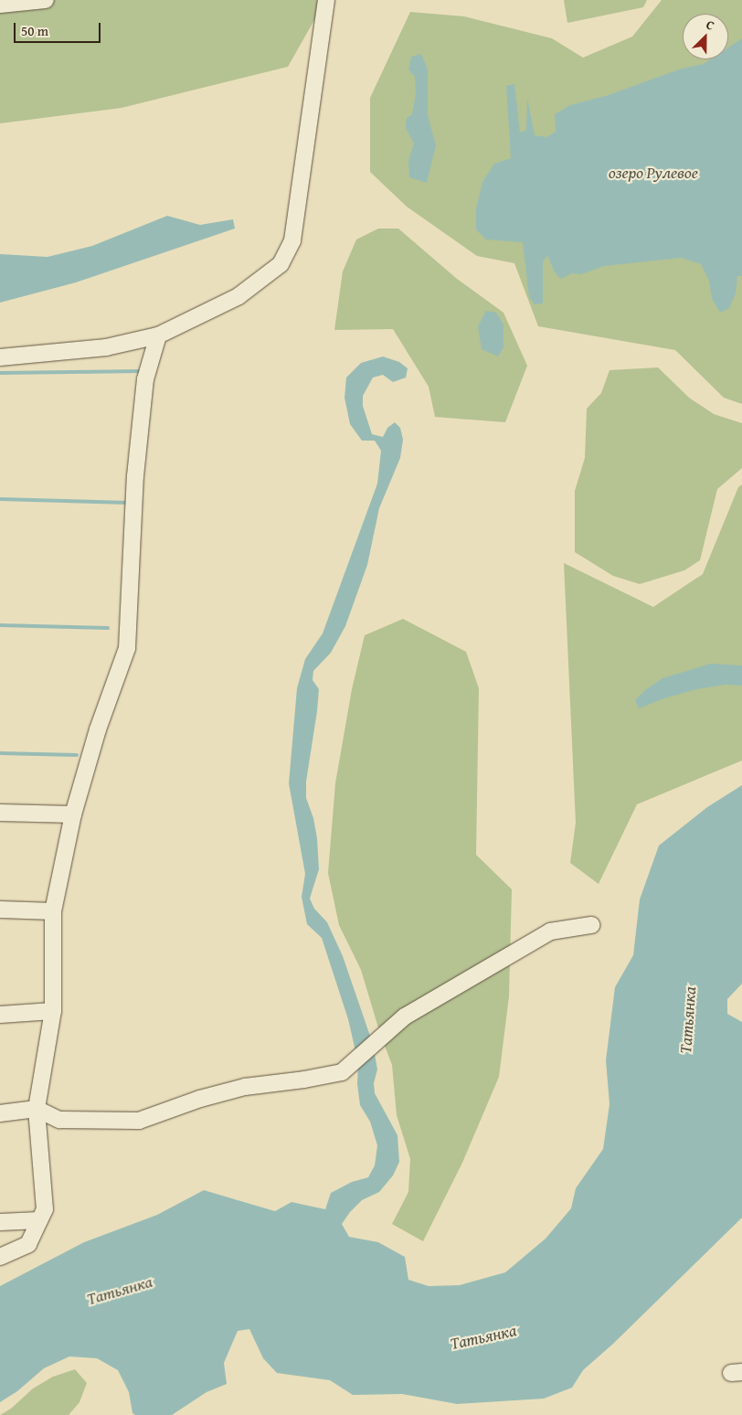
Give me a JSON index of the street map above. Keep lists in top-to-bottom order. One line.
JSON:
{"water":["озеро Рулевое","Татьянка"],"scale_bar":"50 m","north":"top right"}
